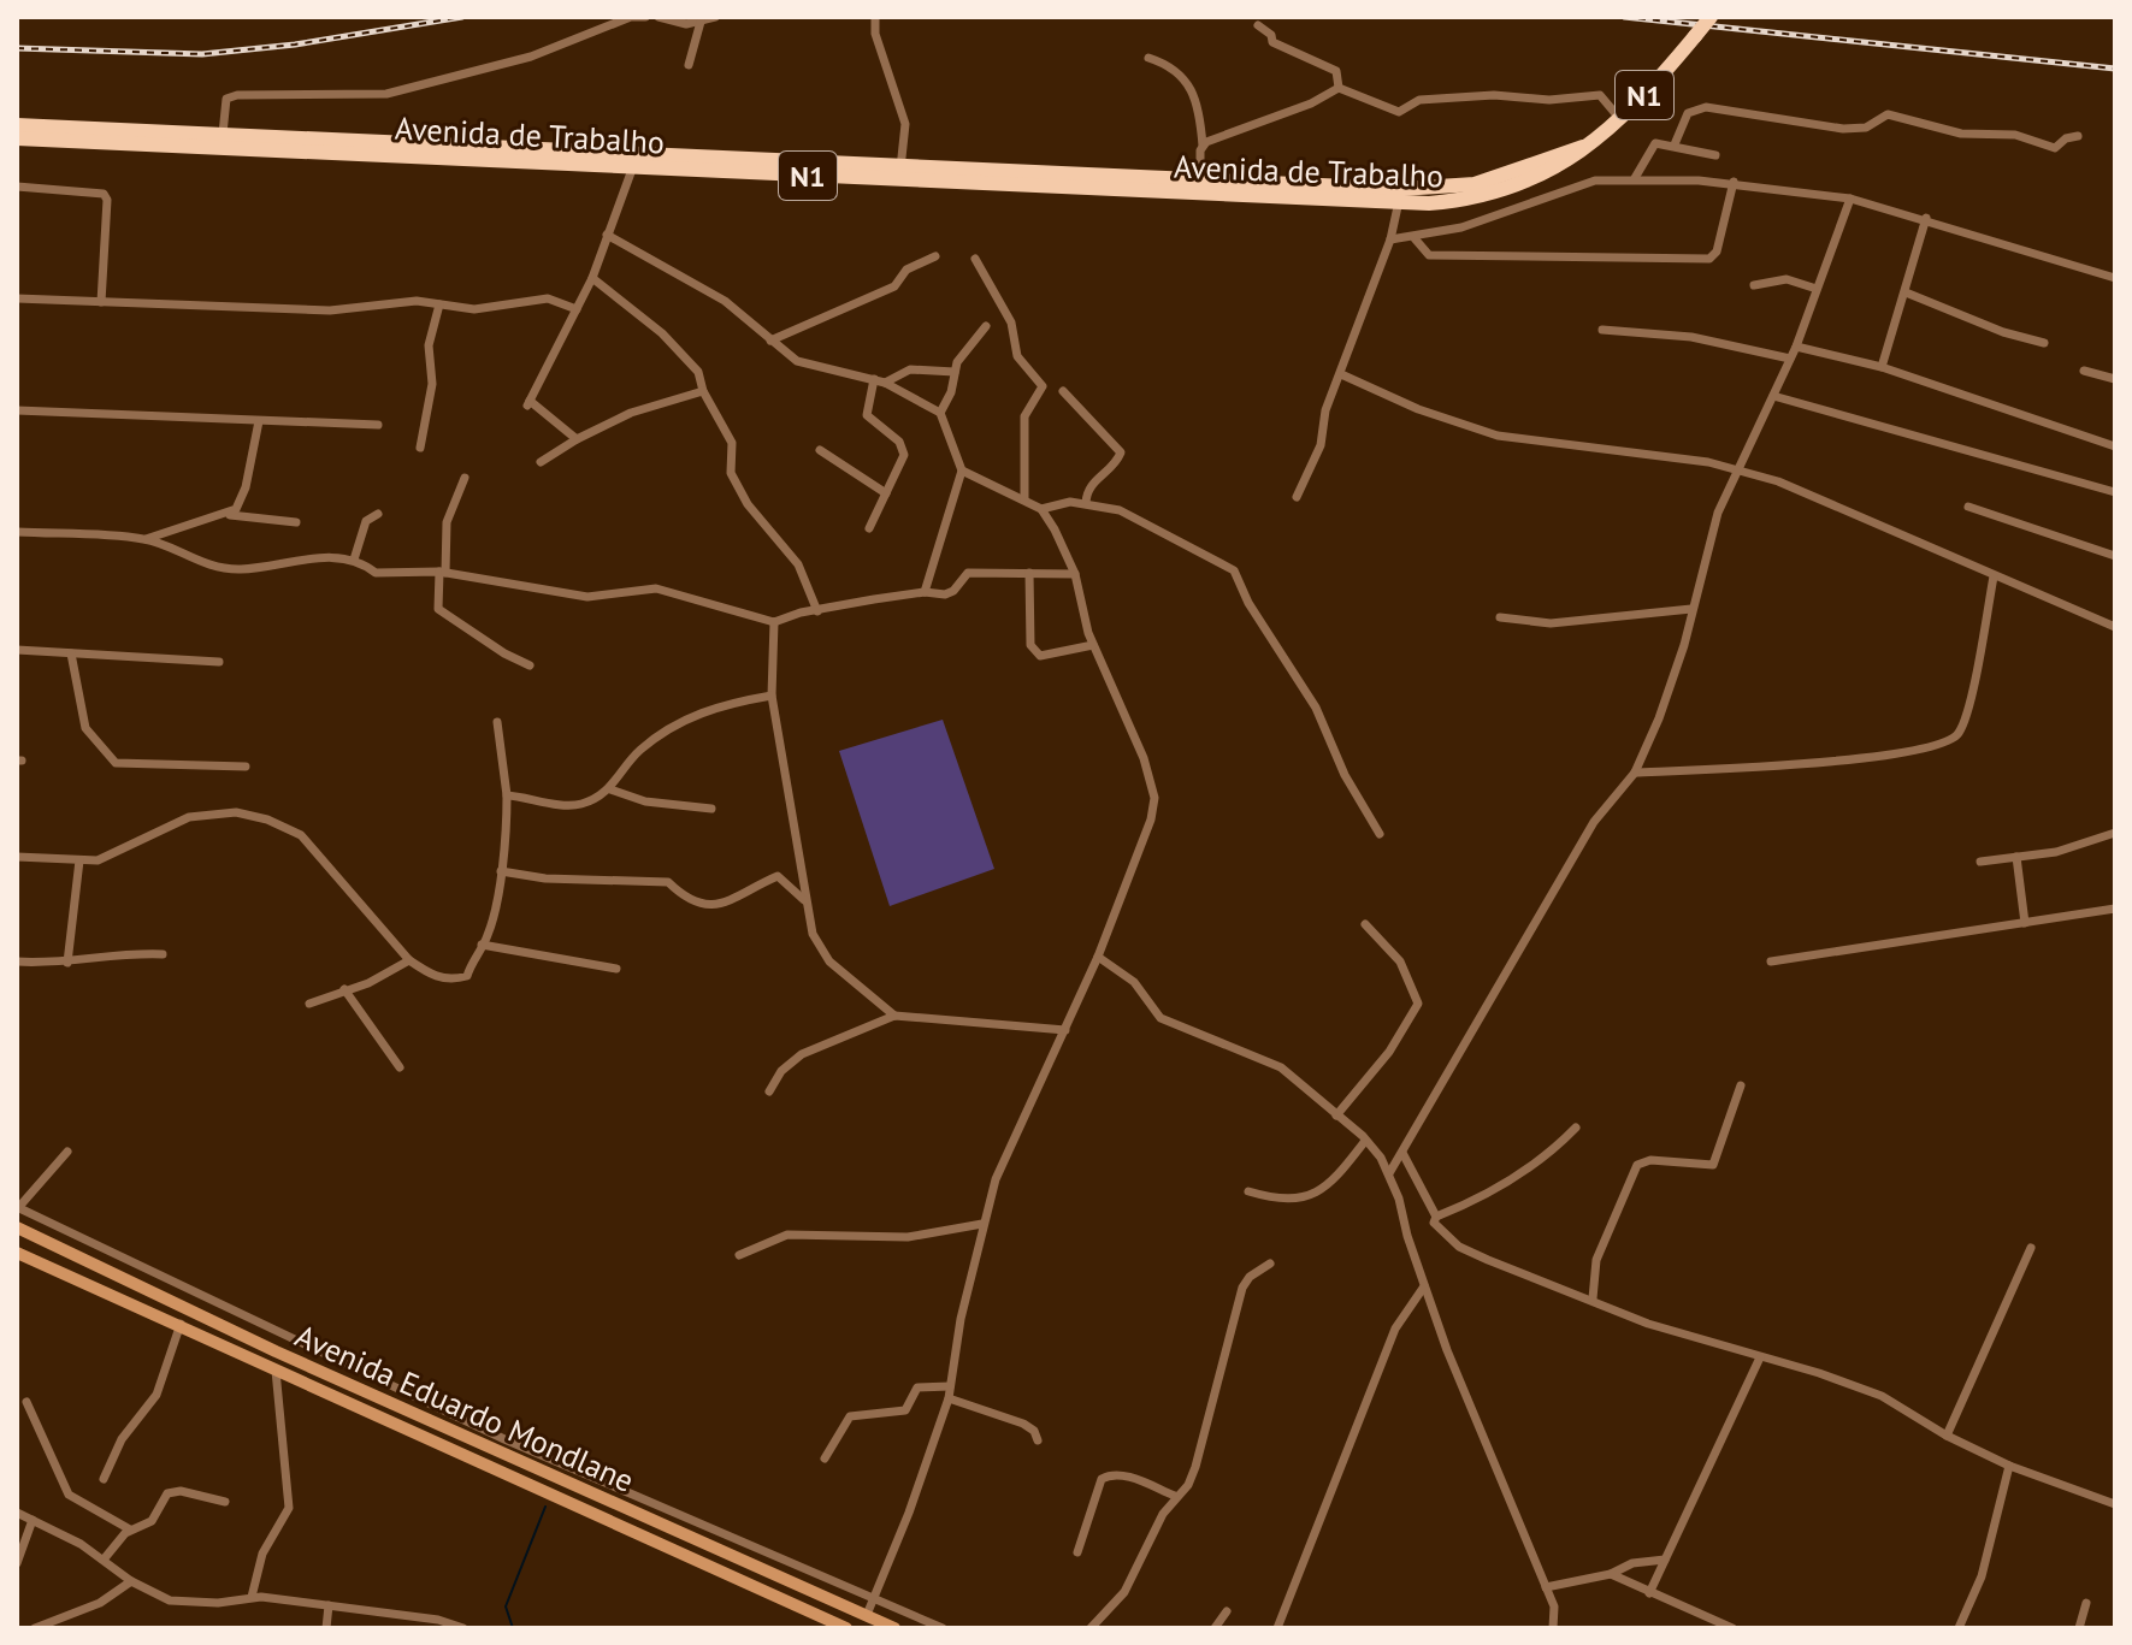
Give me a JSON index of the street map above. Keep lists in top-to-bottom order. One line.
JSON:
{"streets":{"highway":["N1","Avenida de Trabalho"],"main road":["Avenida Eduardo Mondlane"]},"crossings":[["N1","Avenida de Trabalho"]]}
